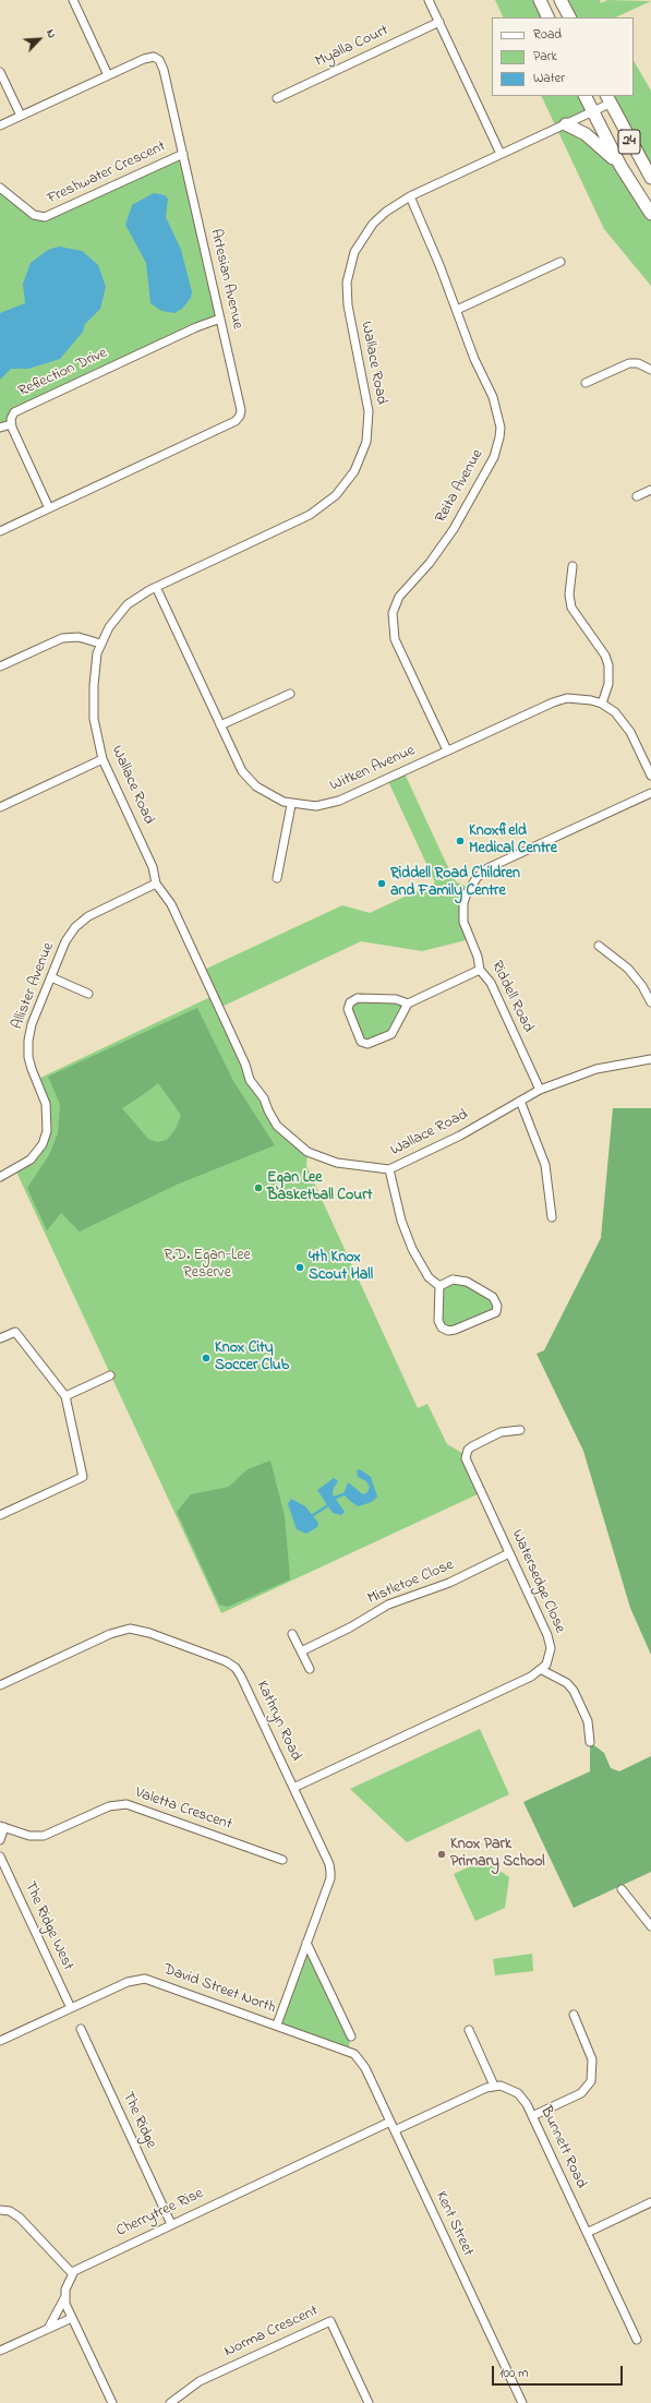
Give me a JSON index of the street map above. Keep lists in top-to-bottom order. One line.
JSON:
{"streets":{"main road":["24"],"street":["Myalla Court","Freshwater Crescent","Artesian Avenue","Wallace Road","Reflection Drive","Reita Avenue","Witken Avenue","Allister Avenue","Riddell Road","Watersedge Close","Mistletoe Close","Kathryn Road","Valetta Crescent","The Ridge West","David Street North","The Ridge","Bunnett Road","Cherrytree Rise","Kent Street","Norma Crescent"]},"crossings":[["24","Wallace Road"],["Freshwater Crescent","Artesian Avenue"],["Artesian Avenue","Reflection Drive"],["Wallace Road","Reita Avenue"],["Wallace Road","Witken Avenue"],["Wallace Road","Allister Avenue"],["Wallace Road","Riddell Road"],["Reita Avenue","Witken Avenue"],["Watersedge Close","Mistletoe Close"],["Kathryn Road","David Street North"],["The Ridge West","David Street North"],["David Street North","Kent Street"],["The Ridge","Cherrytree Rise"],["Cherrytree Rise","Kent Street"]],"parks":["R.D. Egan-Lee Reserve"],"places":["Knoxfield Medical Centre","Riddell Road Children and Family Centre","Egan Lee Basketball Court","4th Knox Scout Hall","Knox City Soccer Club","Knox Park Primary School"],"legend":["Road","Park","Water"],"scale_bar":"100 m","north":"top right"}
